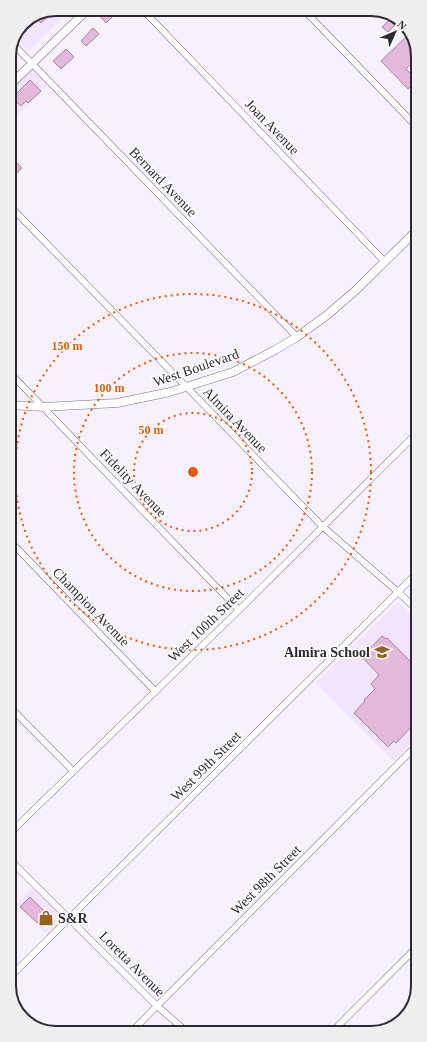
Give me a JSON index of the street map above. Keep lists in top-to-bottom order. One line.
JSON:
{"streets":{"street":["Joan Avenue","Bernard Avenue","West Boulevard","Almira Avenue","Fidelity Avenue","Champion Avenue","West 100th Street","West 99th Street","West 98th Street","Loretta Avenue"]},"crossings":[["Joan Avenue","West Boulevard"],["Bernard Avenue","West Boulevard"],["West Boulevard","Almira Avenue"],["West Boulevard","Fidelity Avenue"],["Almira Avenue","West 100th Street"],["Almira Avenue","West 99th Street"],["Fidelity Avenue","West 100th Street"],["Champion Avenue","West 100th Street"],["West 99th Street","Loretta Avenue"],["West 98th Street","Loretta Avenue"]],"places":{"school or university":["Almira School"],"shop":["S&R"]},"north":"top right","rings":["150 m","100 m","50 m"]}
